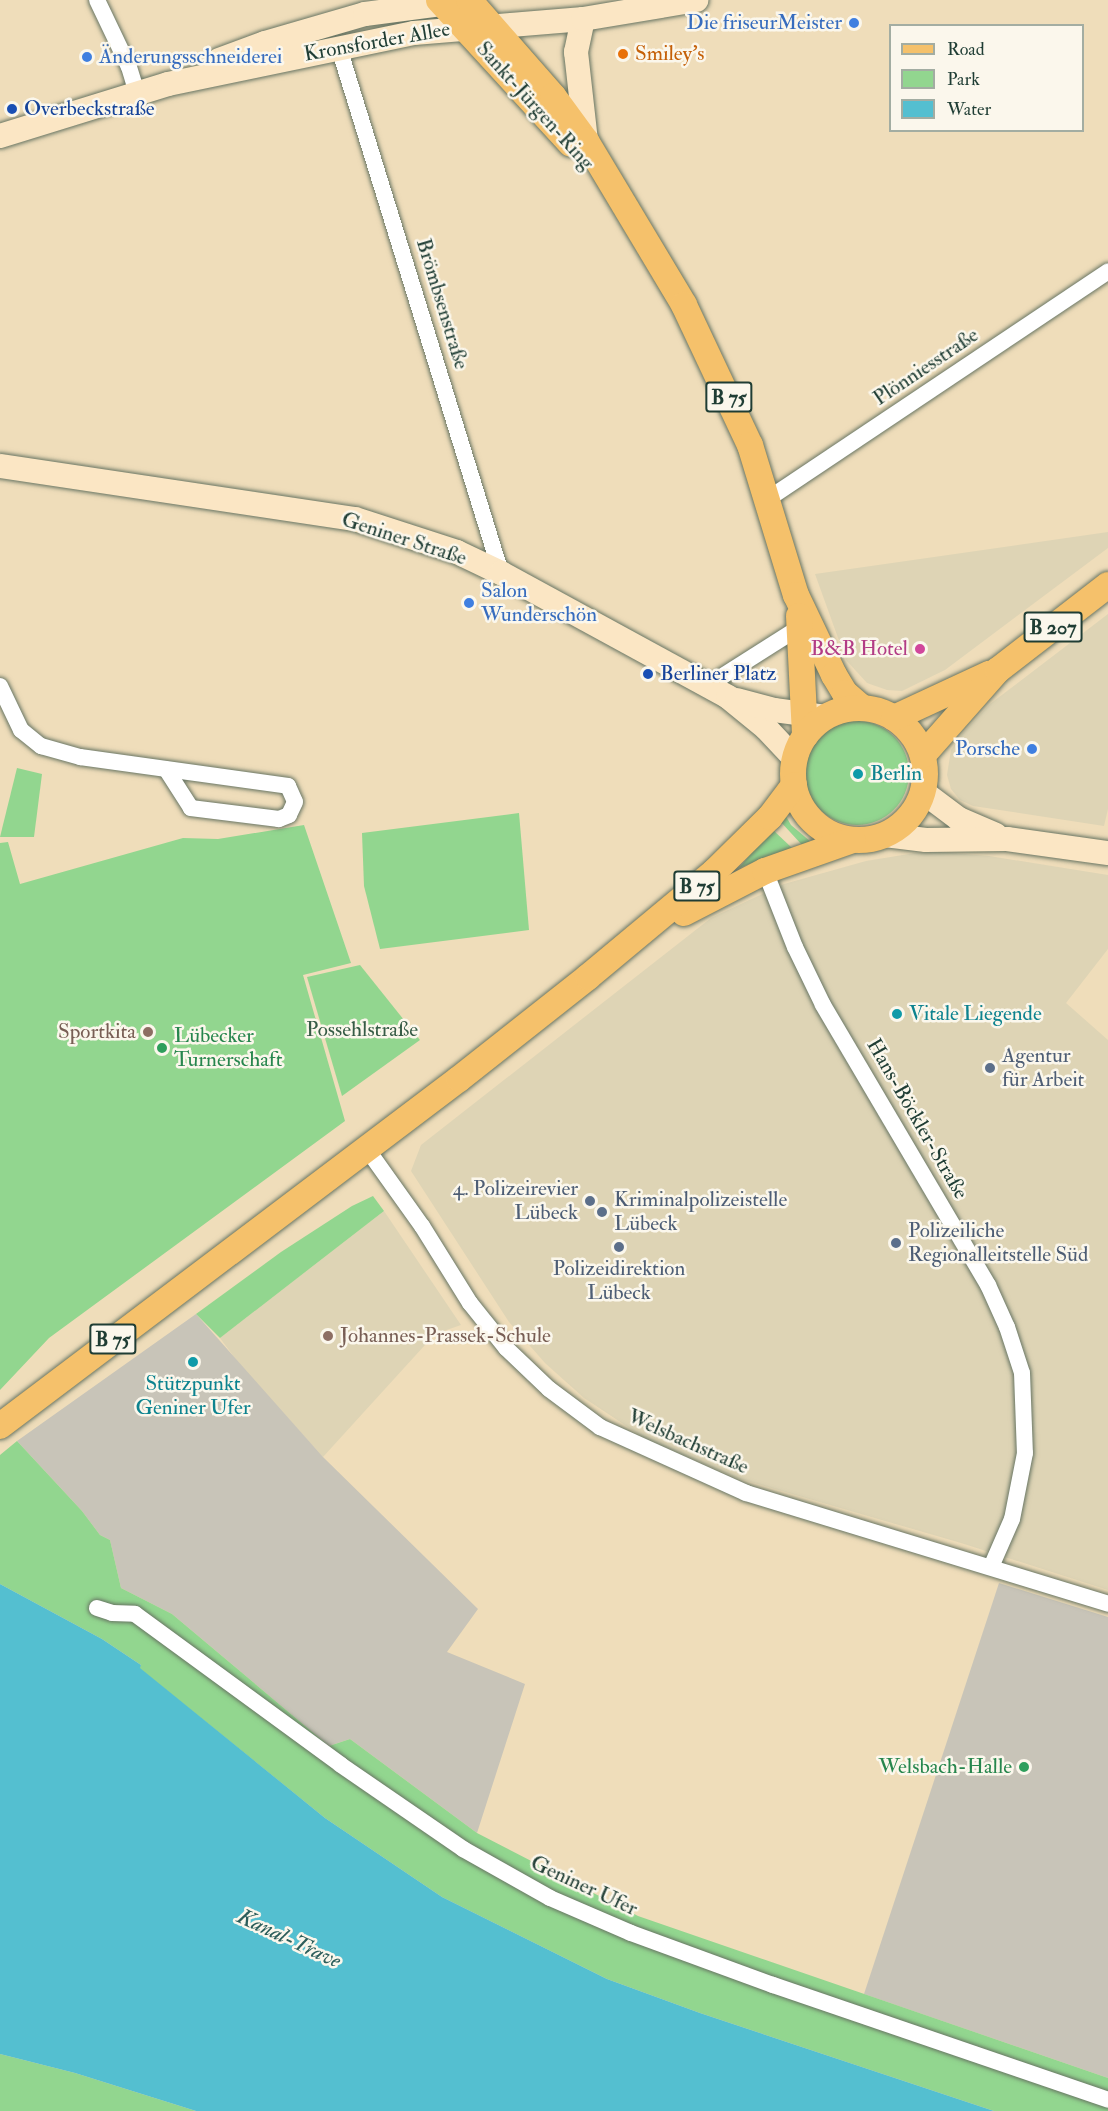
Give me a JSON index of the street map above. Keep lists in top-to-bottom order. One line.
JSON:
{"streets":{"main road":["Kronsforder Allee","Sankt-Jürgen-Ring","B 75","Geniner Straße","B 207"],"street":["Brömbsenstraße","Plönniesstraße","Hans-Böckler-Straße","Welsbachstraße","Geniner Ufer"]},"crossings":[["Kronsforder Allee","Sankt-Jürgen-Ring"],["Kronsforder Allee","Brömbsenstraße"],["Sankt-Jürgen-Ring","Plönniesstraße"],["Sankt-Jürgen-Ring","B 75"],["Sankt-Jürgen-Ring","Geniner Straße"],["Sankt-Jürgen-Ring","B 207"],["Brömbsenstraße","Geniner Straße"],["B 75","Geniner Straße"],["B 75","B 207"],["B 75","Hans-Böckler-Straße"],["B 75","Welsbachstraße"],["Geniner Straße","B 207"],["Hans-Böckler-Straße","Welsbachstraße"]],"water":["Kanal-Trave"],"parks":["Possehlstraße"],"places":["Die friseurMeister","Smiley's","Änderungsschneiderei","Overbeckstraße","Salon Wunderschön","B&B Hotel","Berliner Platz","Porsche","Berlin","Vitale Liegende","Sportkita","Lübecker Turnerschaft","Agentur für Arbeit","4. Polizeirevier Lübeck","Kriminalpolizeistelle Lübeck","Polizeiliche Regionalleitstelle Süd","Polizeidirektion Lübeck","Johannes-Prassek-Schule","Stützpunkt Geniner Ufer","Welsbach-Halle"],"legend":["Road","Park","Water"]}
